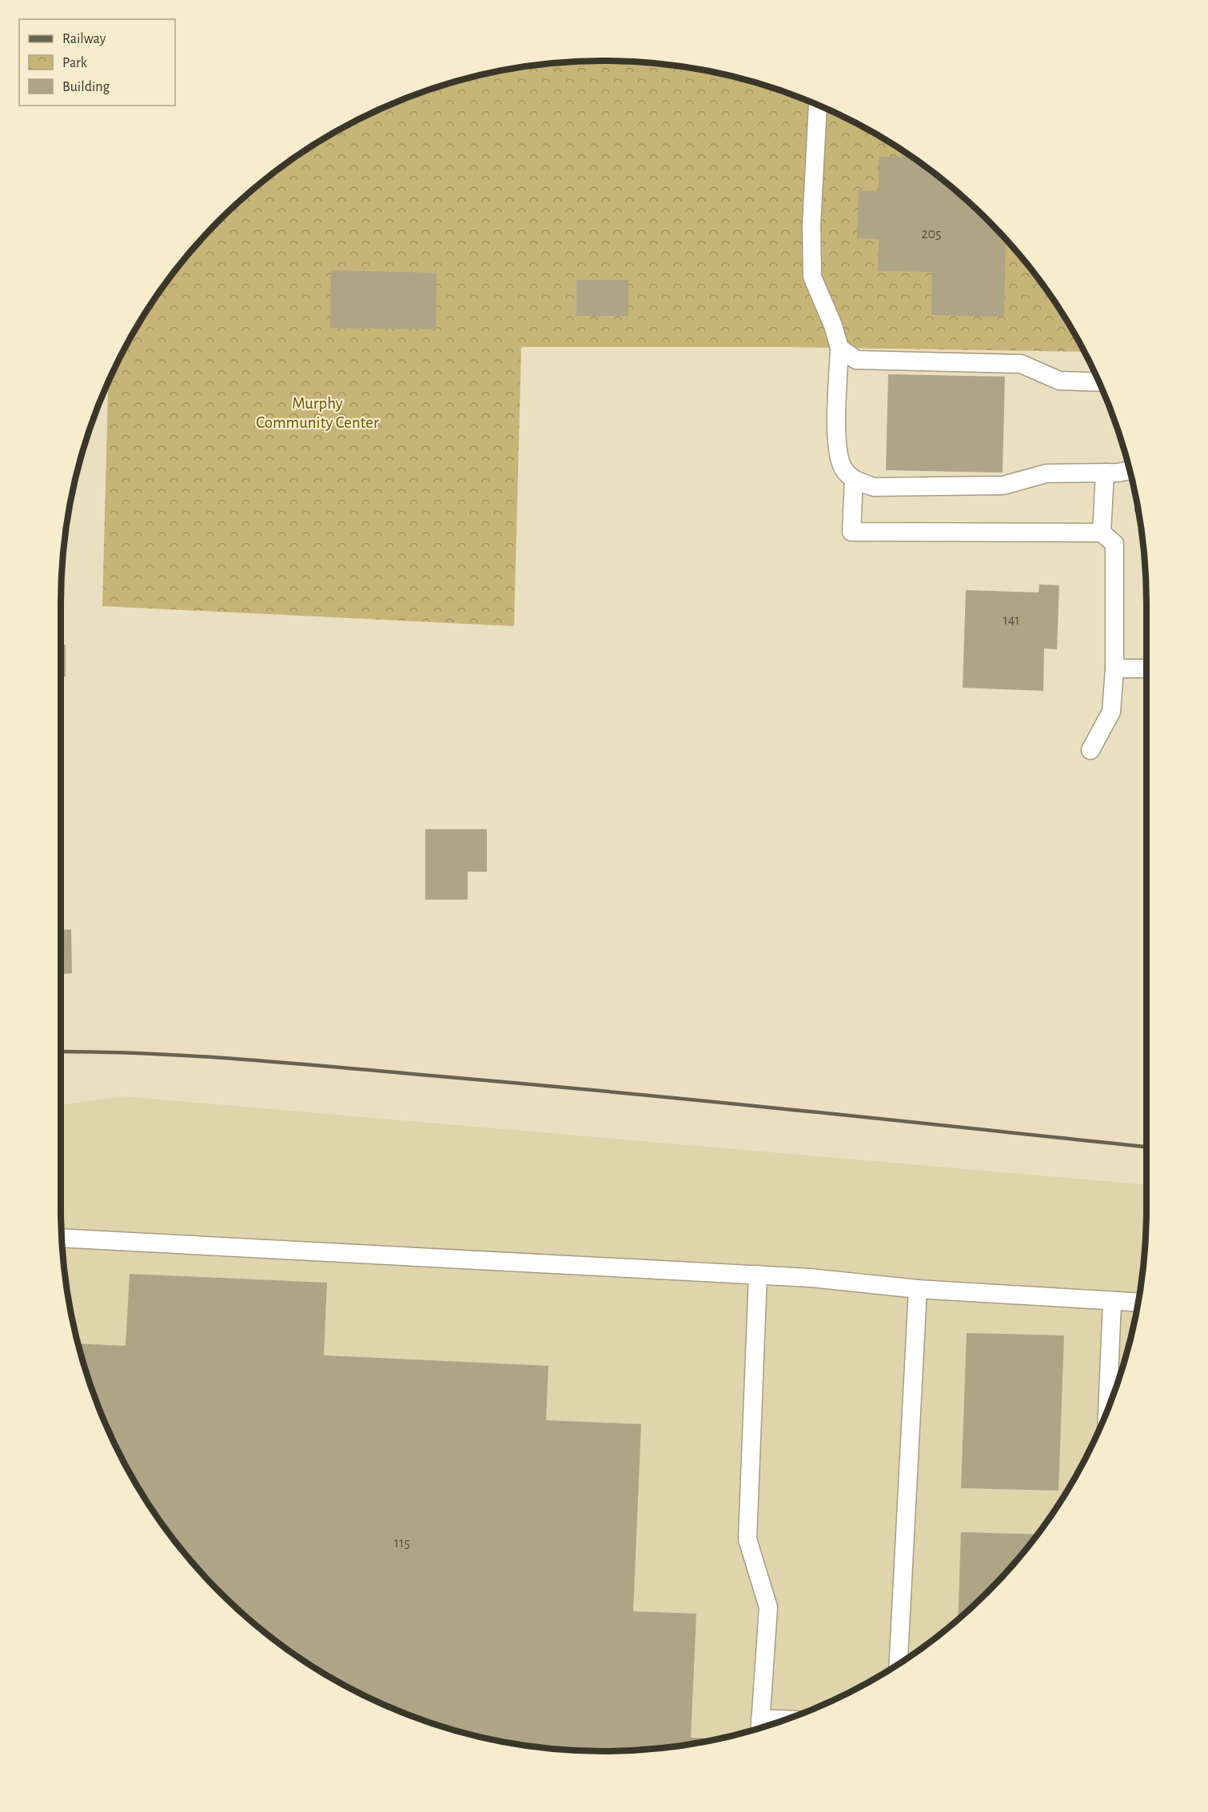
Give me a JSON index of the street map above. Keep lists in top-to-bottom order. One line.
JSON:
{"parks":["Murphy Community Center"],"house_numbers":["205","141","115"],"legend":["Railway","Park","Building"]}
